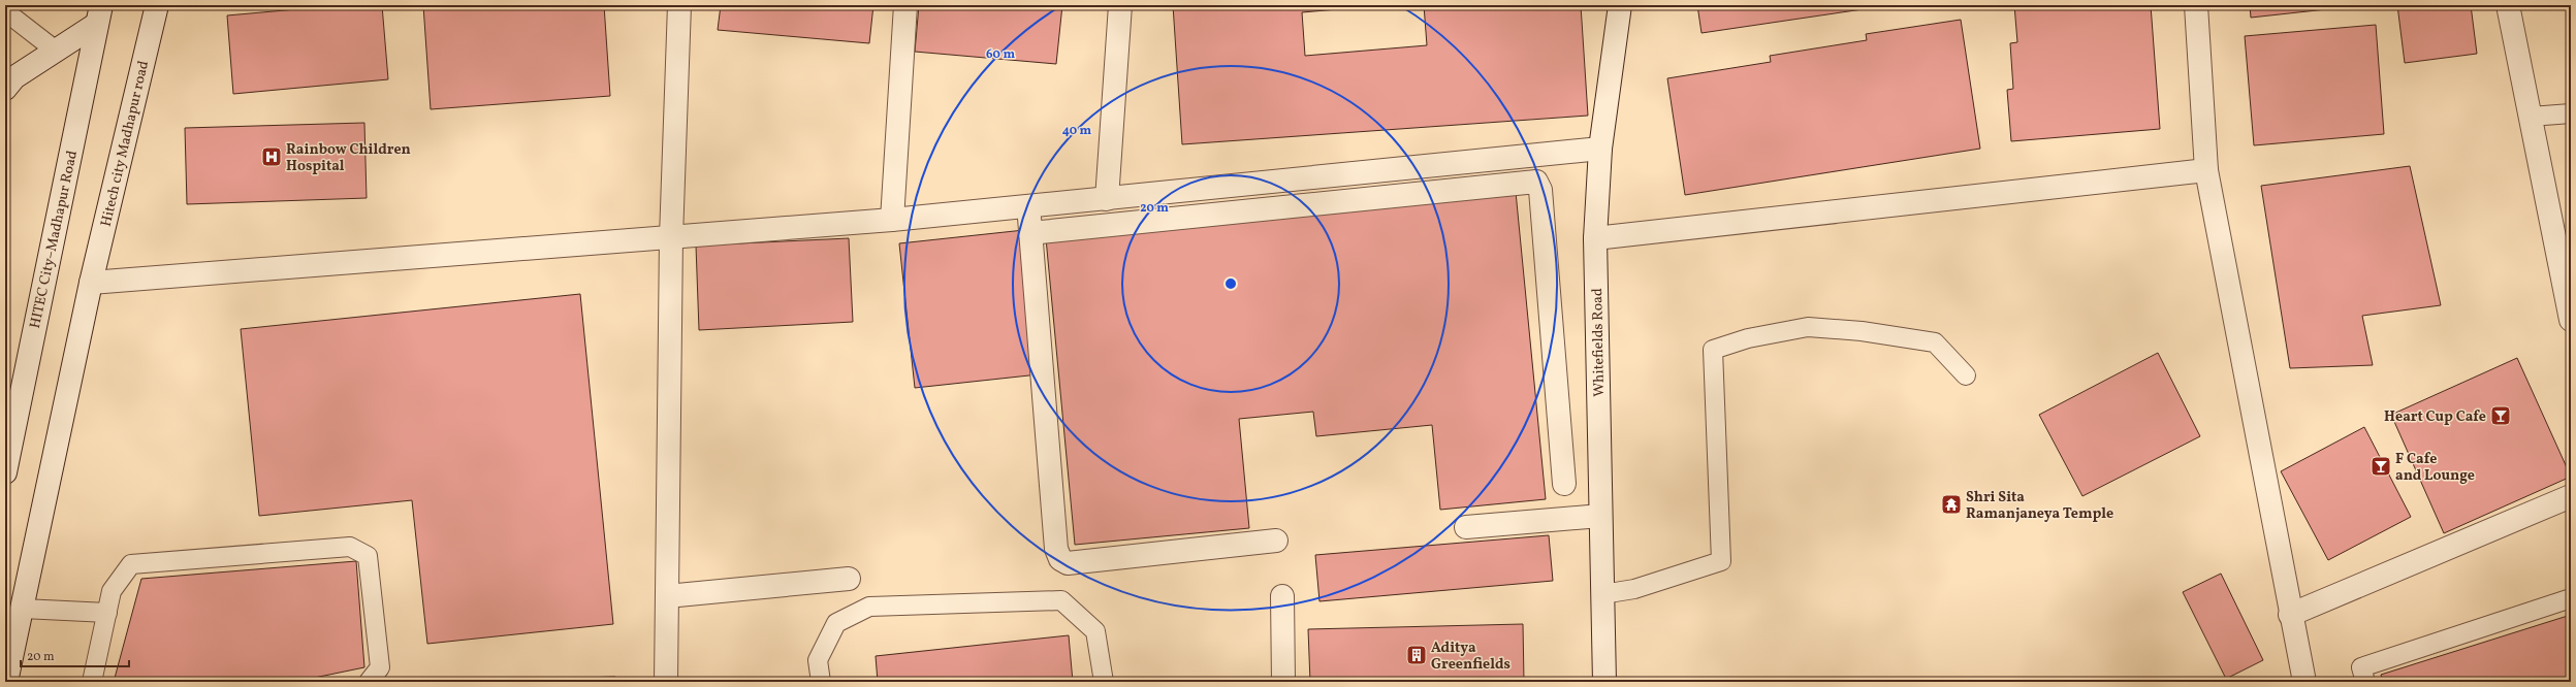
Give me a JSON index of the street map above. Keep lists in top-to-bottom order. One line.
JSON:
{"streets":{"street":["Hitech city Madhapur road","HITEC City–Madhapur Road","Whitefields Road"]},"places":{"hospital":["Rainbow Children Hospital"],"bar":["Heart Cup Cafe","F Cafe and Lounge"],"temple":["Shri Sita Ramanjaneya Temple"],"building":["Aditya Greenfields"]},"scale_bar":"20 m","rings":["60 m","40 m","20 m"]}
